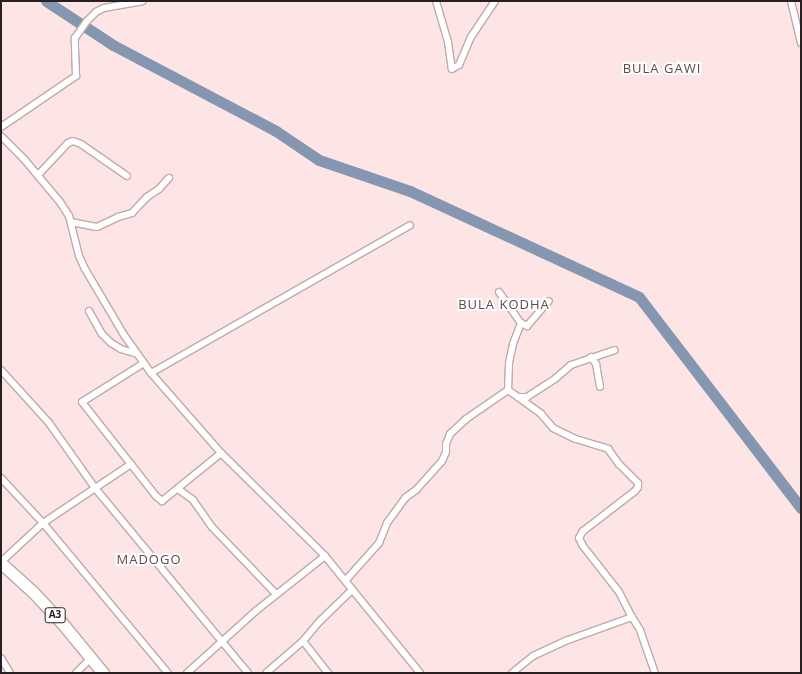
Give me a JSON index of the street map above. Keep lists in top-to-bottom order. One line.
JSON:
{"streets":{"highway":["A3"]},"districts":["BULA GAWI","BULA KODHA","MADOGO"]}
